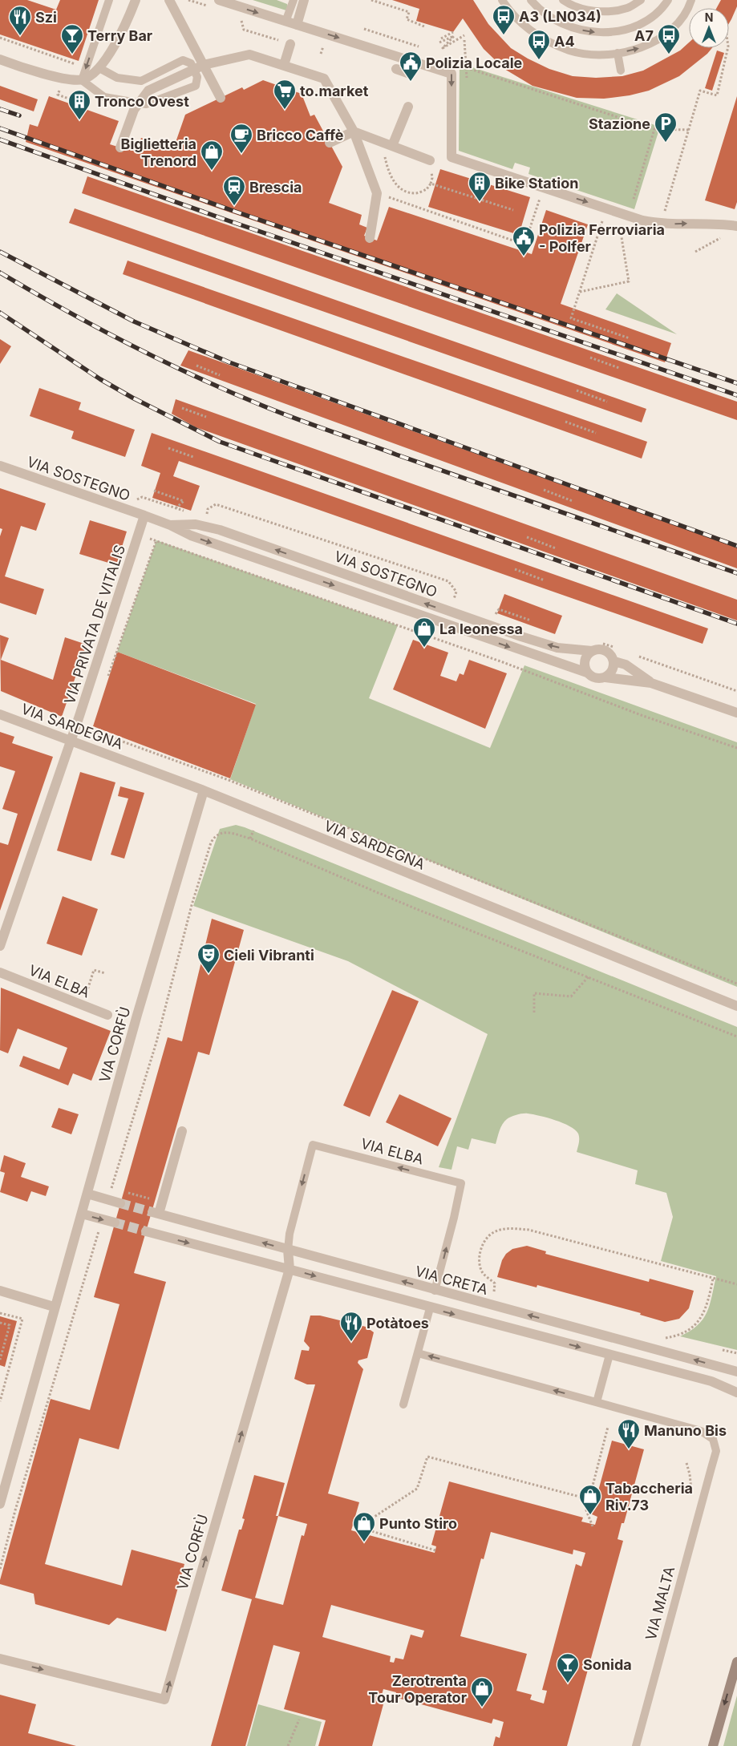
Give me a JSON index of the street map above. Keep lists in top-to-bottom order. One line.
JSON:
{"streets":{"street":["VIA SOSTEGNO","VIA PRIVATA DE VITALIS","VIA SARDEGNA","VIA ELBA","VIA CORFÙ","VIA CRETA"],"lane":["VIA MALTA"]},"crossings":[["VIA SOSTEGNO","VIA PRIVATA DE VITALIS"],["VIA PRIVATA DE VITALIS","VIA SARDEGNA"],["VIA SARDEGNA","VIA CORFÙ"],["VIA ELBA","VIA CORFÙ"],["VIA ELBA","VIA CRETA"],["VIA CORFÙ","VIA CRETA"]],"places":{"bus stop":["A3 (LN034)","A7","A4"],"restaurant":["Szi","Potàtoes","Manuno Bis"],"bar":["Terry Bar","Sonida"],"public building":["Polizia Locale","Polizia Ferroviaria - Polfer"],"supermarket":["to.market"],"building":["Tronco Ovest","Bike Station"],"parking":["Stazione"],"cafe":["Bricco Caffè"],"shop":["Biglietteria Trenord","La leonessa","Tabaccheria Riv.73","Punto Stiro","Zerotrenta Tour Operator"],"station":["Brescia"],"theatre":["Cieli Vibranti"]},"north":"top"}
